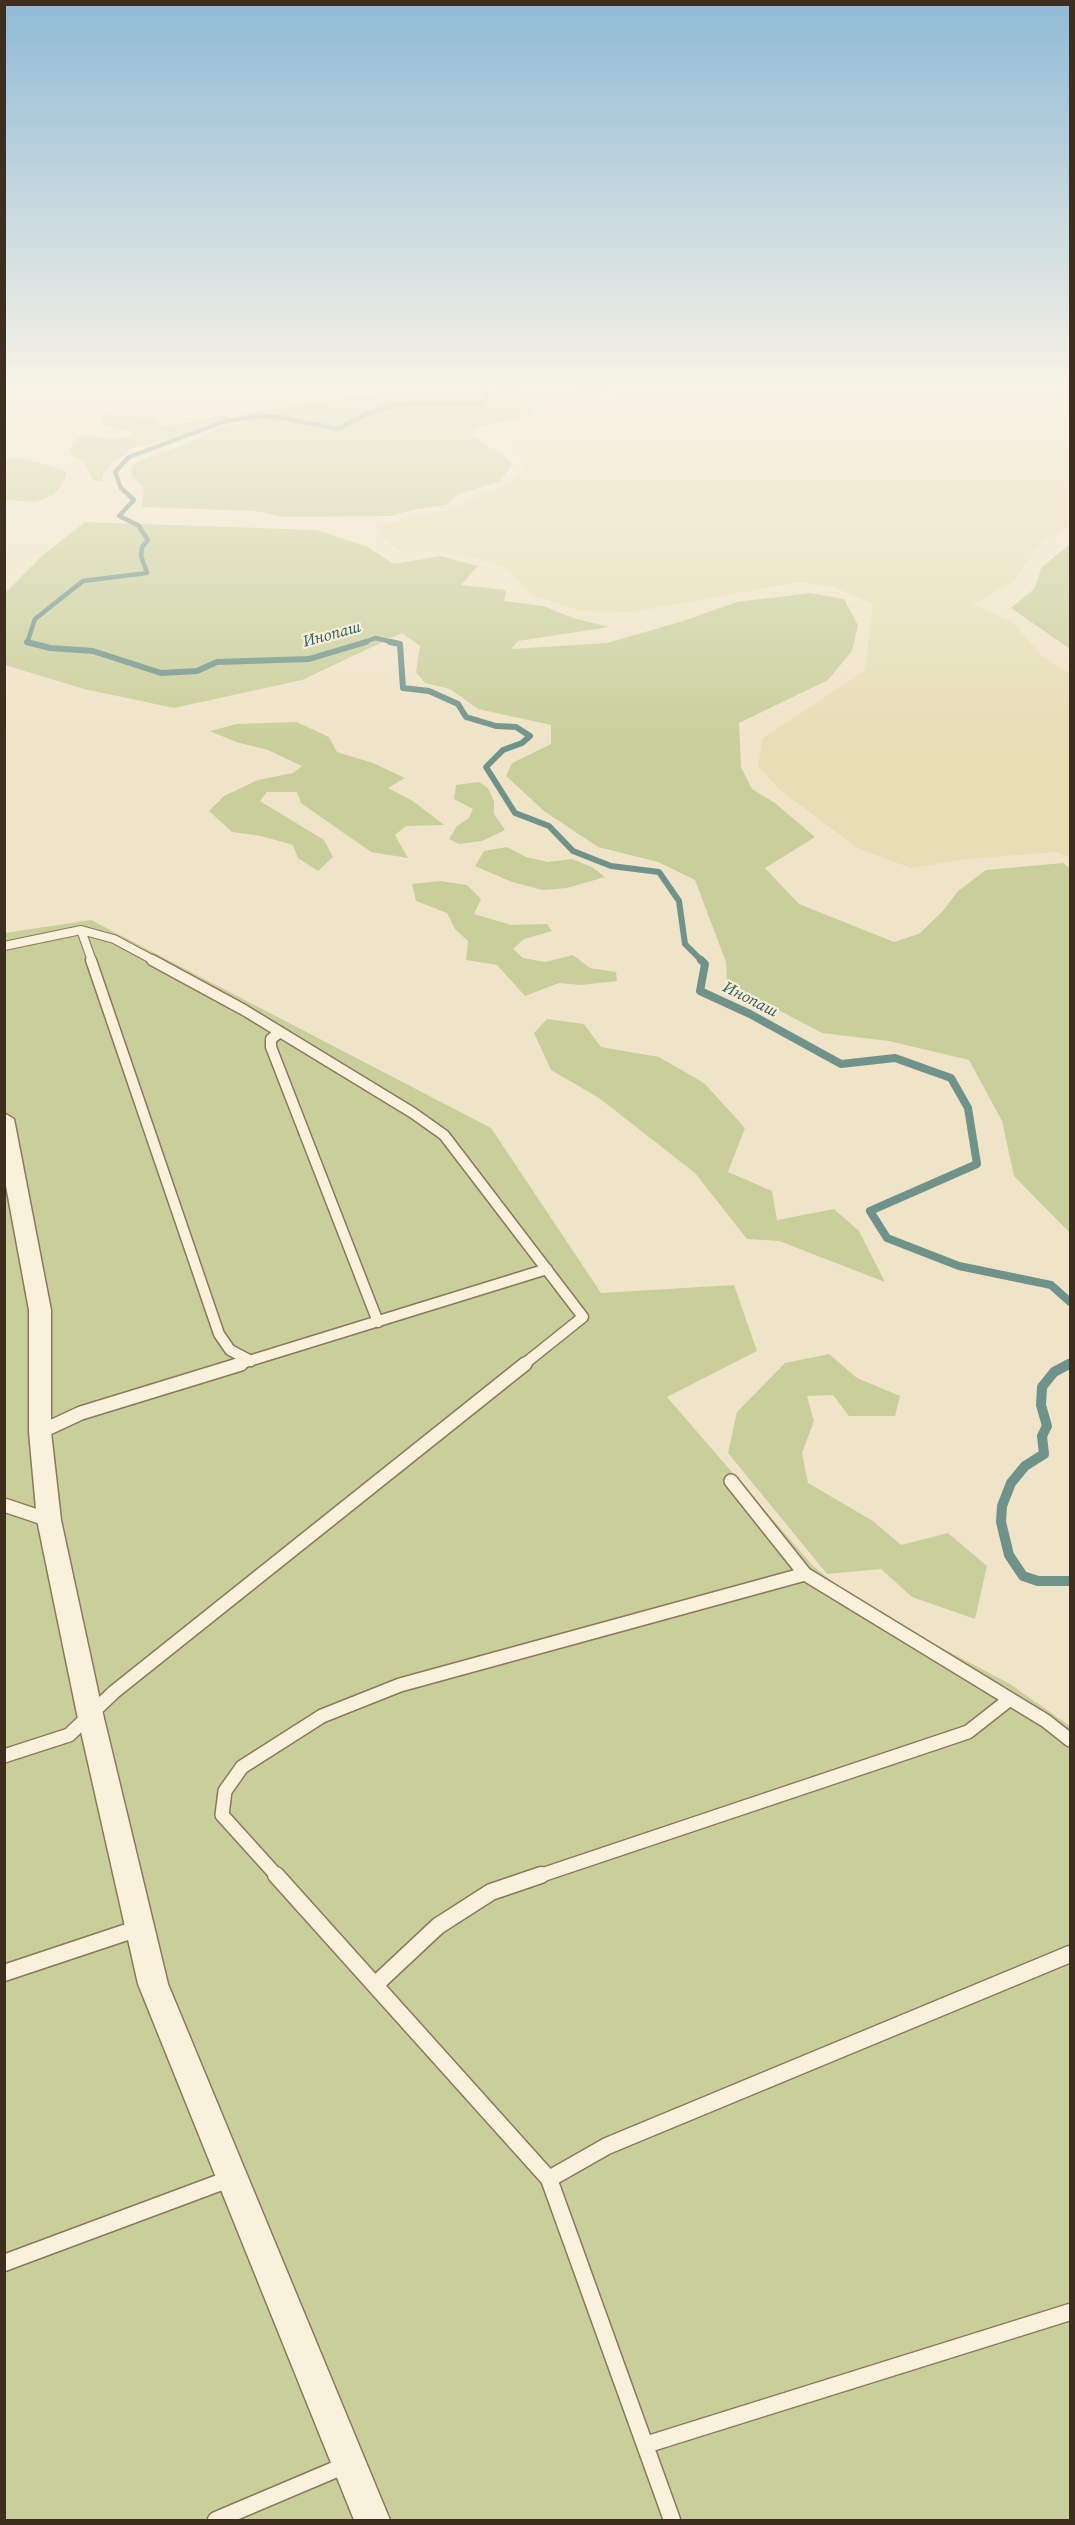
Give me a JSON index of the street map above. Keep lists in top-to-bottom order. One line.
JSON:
{"water":["Инопаш"]}
